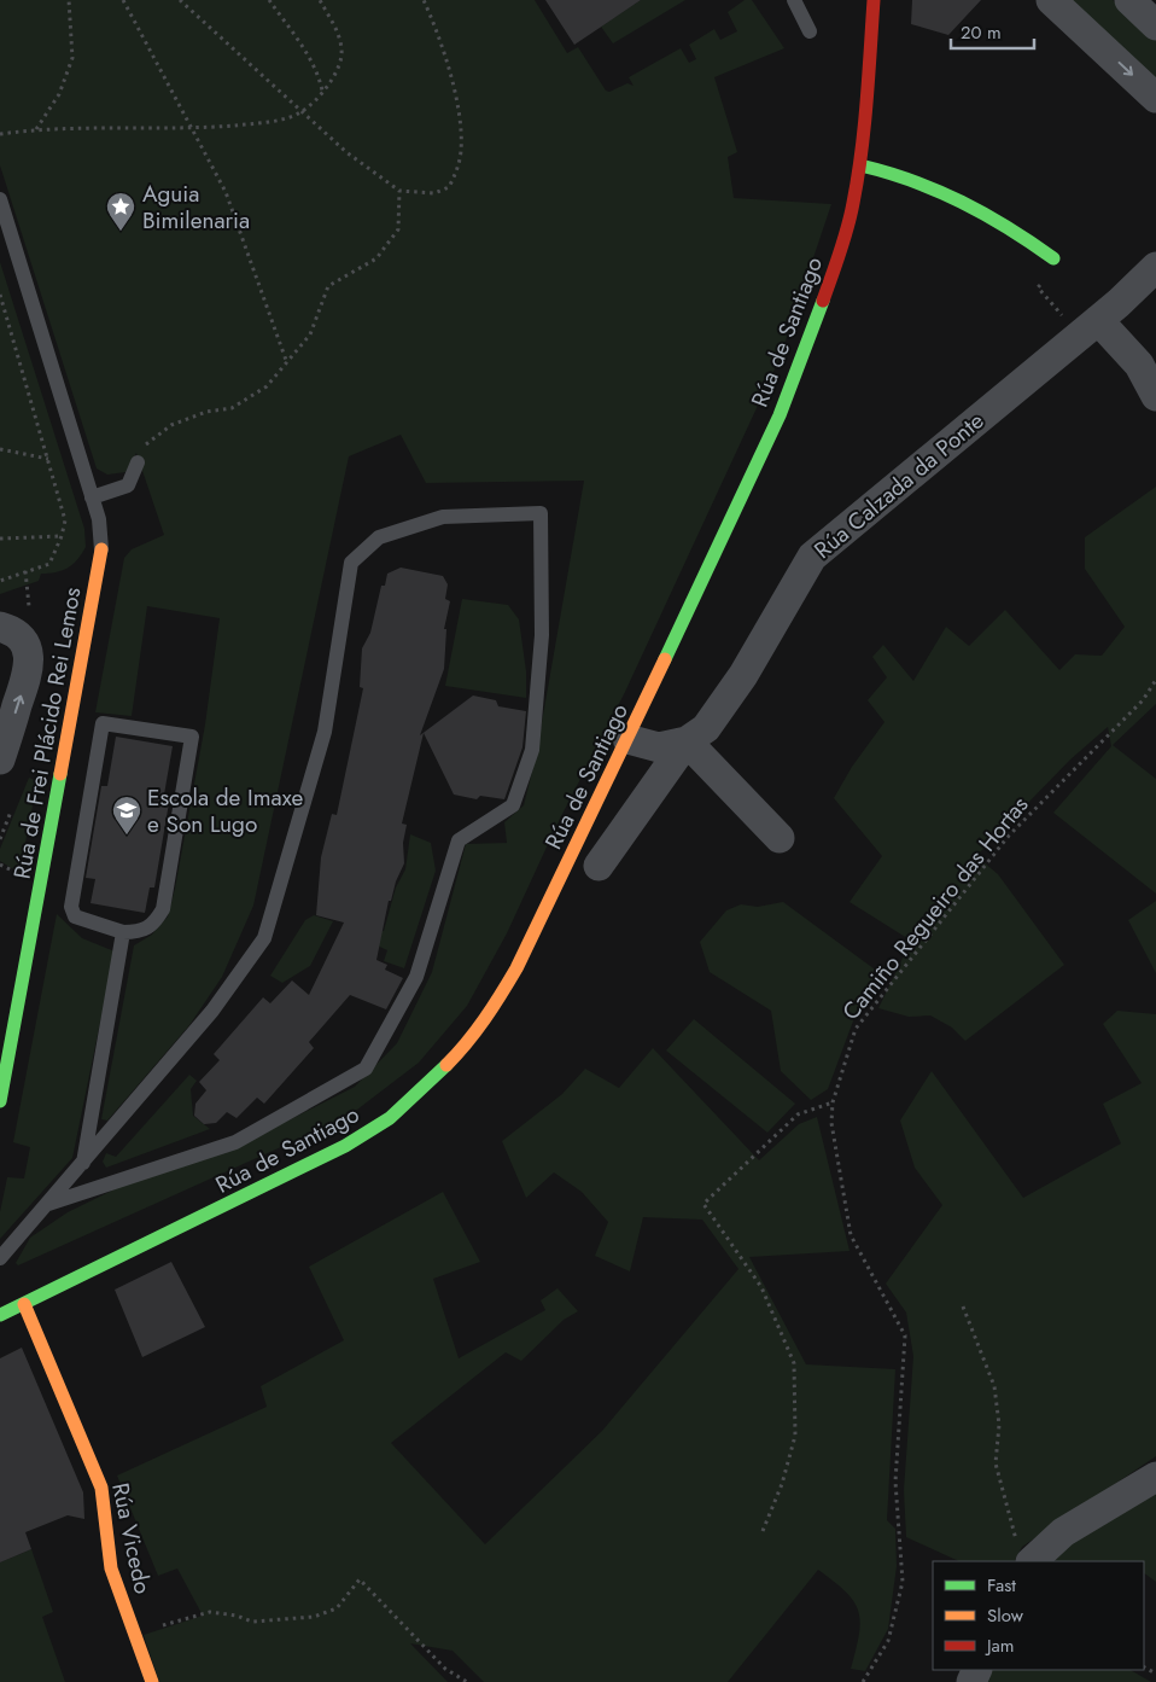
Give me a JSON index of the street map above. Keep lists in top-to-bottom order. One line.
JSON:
{"streets":{"street":["Rúa de Santiago","Rúa Calzada da Ponte","Rúa de Frei Plácido Rei Lemos","Rúa Vicedo"],"path":["Camiño Regueiro das Hortas"]},"crossings":[["Rúa de Santiago","Rúa Calzada da Ponte"],["Rúa de Santiago","Rúa Vicedo"]],"places":{"place":["Aguia Bimilenaria"],"school or university":["Escola de Imaxe e Son Lugo"]},"legend":["Fast","Slow","Jam"],"scale_bar":"20 m"}
